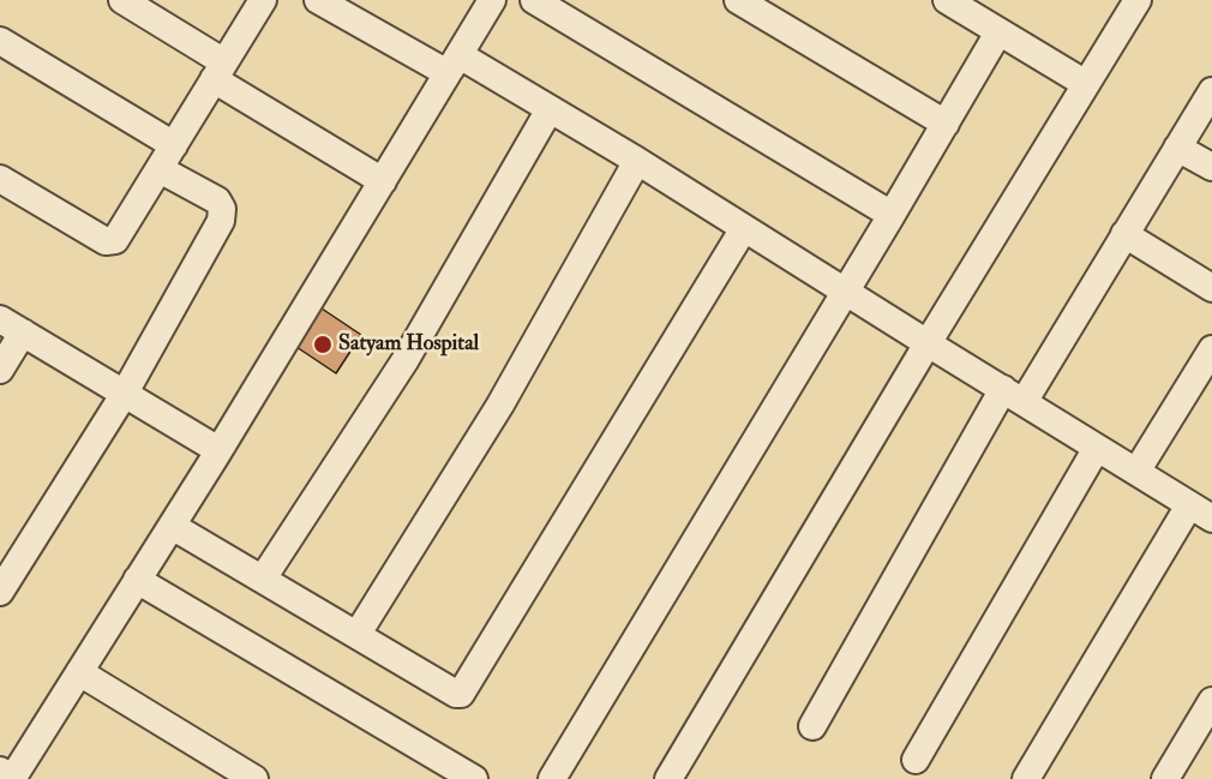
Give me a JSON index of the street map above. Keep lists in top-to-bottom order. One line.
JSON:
{"places":["Satyam Hospital"]}
